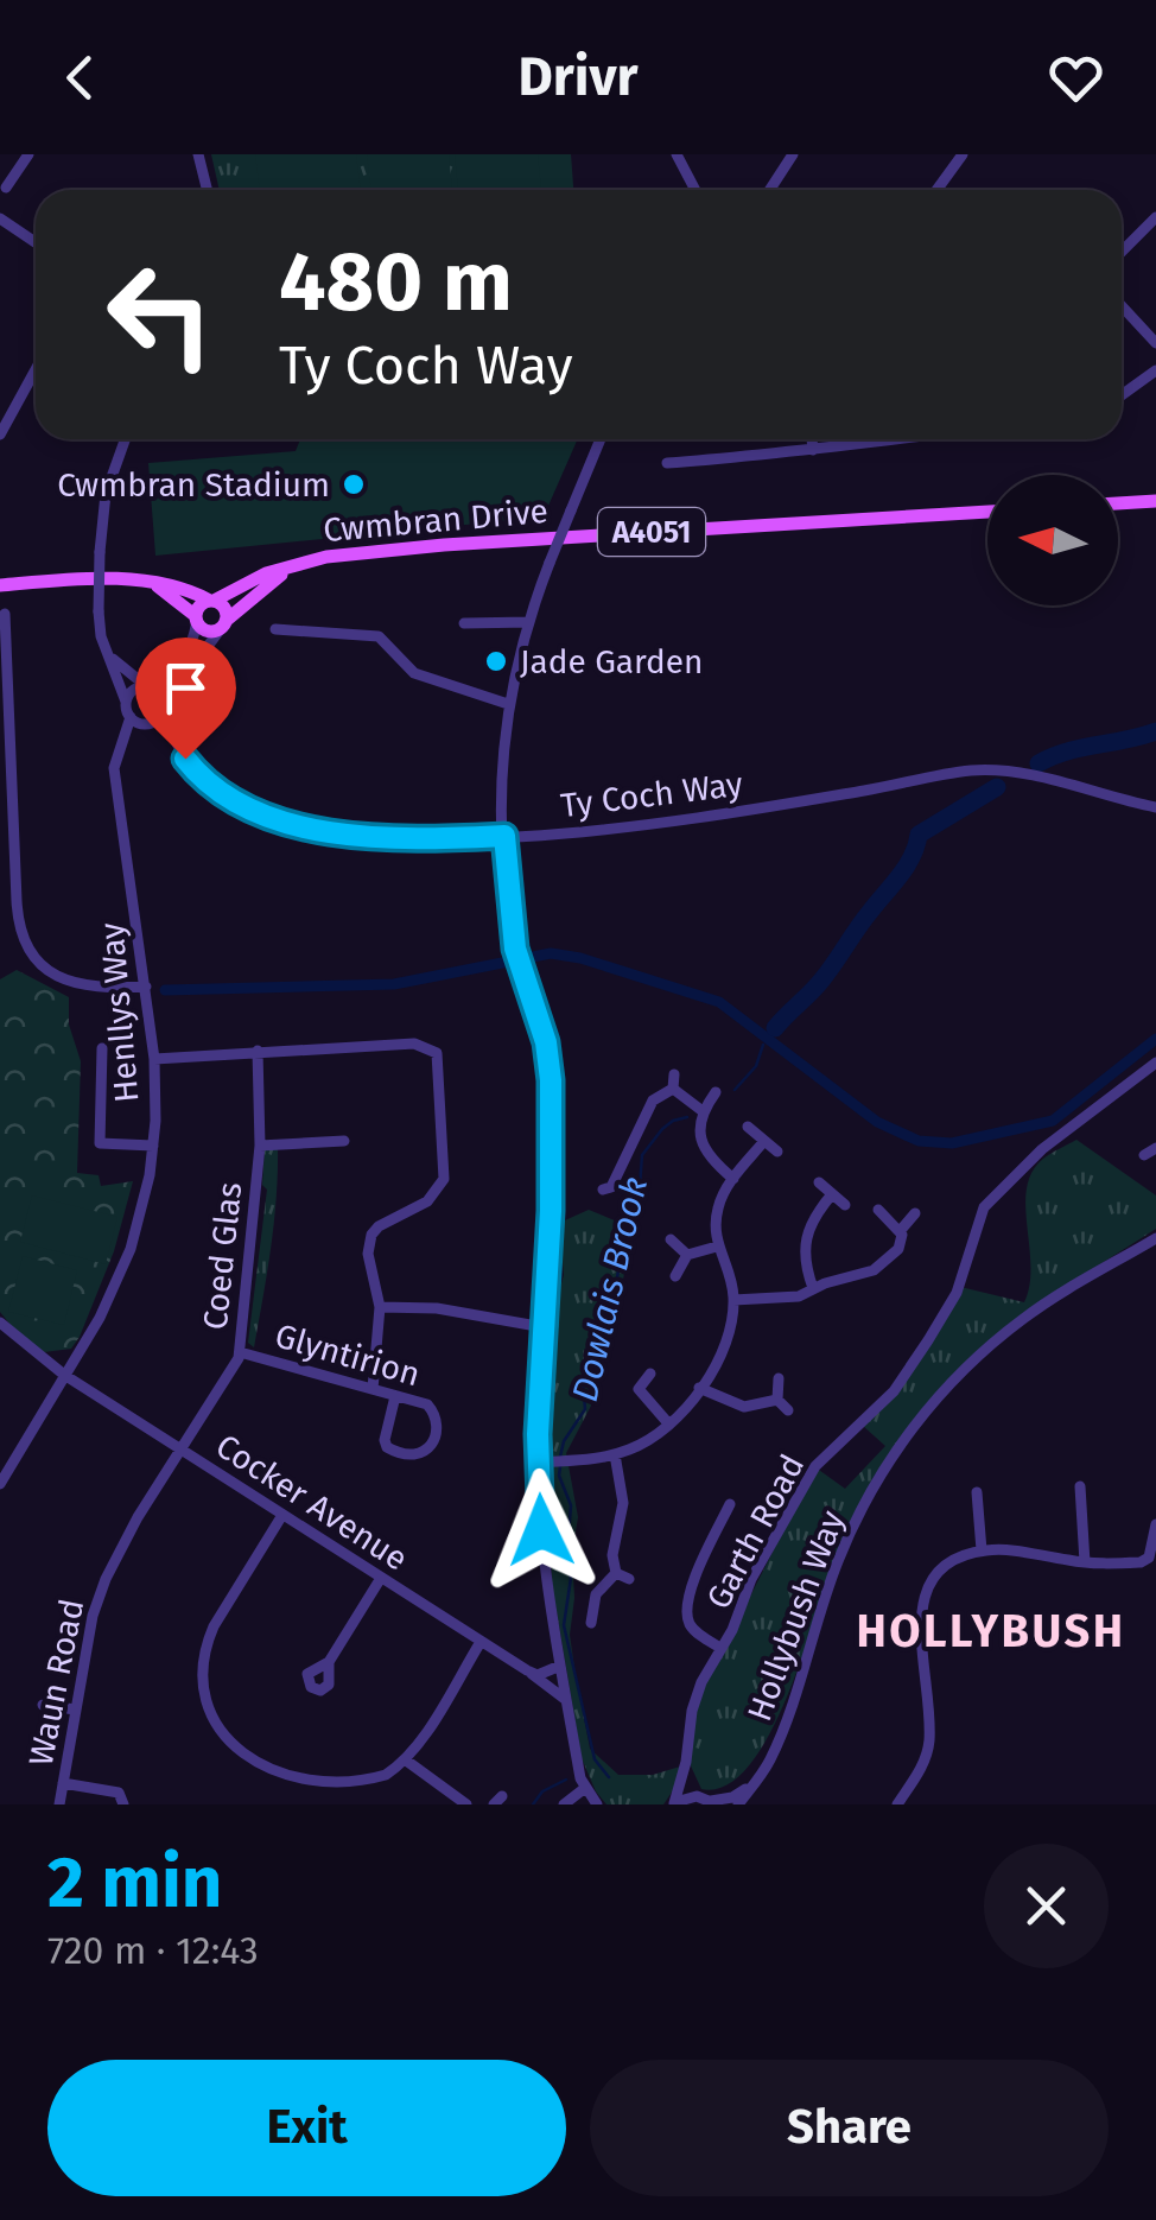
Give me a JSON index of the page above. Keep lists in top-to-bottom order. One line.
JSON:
{"streets":{"main road":["Cwmbran Drive","A4051"],"street":["Ty Coch Way","Henllys Way","Coed Glas","Glyntirion","Cocker Avenue","Garth Road","Hollybush Way","Waun Road"]},"crossings":[["Cwmbran Drive","A4051"],["Ty Coch Way","Henllys Way"],["Henllys Way","Cocker Avenue"],["Coed Glas","Glyntirion"],["Coed Glas","Cocker Avenue"],["Coed Glas","Waun Road"],["Cocker Avenue","Waun Road"]],"districts":["HOLLYBUSH"],"water":["Dowlais Brook"],"places":["Cwmbran Stadium","Jade Garden"],"north":"left","page":{"header":"Drivr","turn":["480 m","Ty Coch Way"],"heading":["2 min","720 m · 12:43"],"buttons":["Exit","Share"]}}
